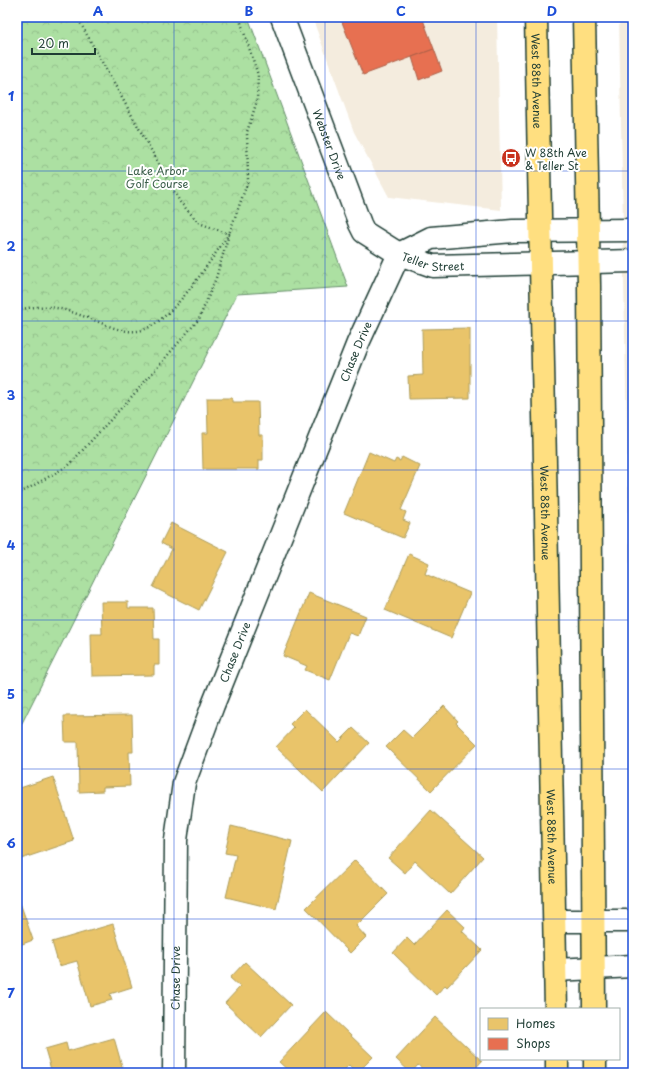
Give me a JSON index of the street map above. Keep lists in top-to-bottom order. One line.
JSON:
{"streets":{"main road":["West 88th Avenue"],"street":["Webster Drive","Teller Street","Chase Drive"]},"crossings":[["West 88th Avenue","Teller Street"],["Webster Drive","Teller Street"],["Webster Drive","Chase Drive"],["Teller Street","Chase Drive"]],"parks":["Lake Arbor Golf Course"],"places":{"bus stop":["W 88th Ave & Teller St"]},"legend":["Homes","Shops"],"scale_bar":"20 m","grid":{"columns":["A","B","C","D"],"rows":["1","2","3","4","5","6","7"]}}
